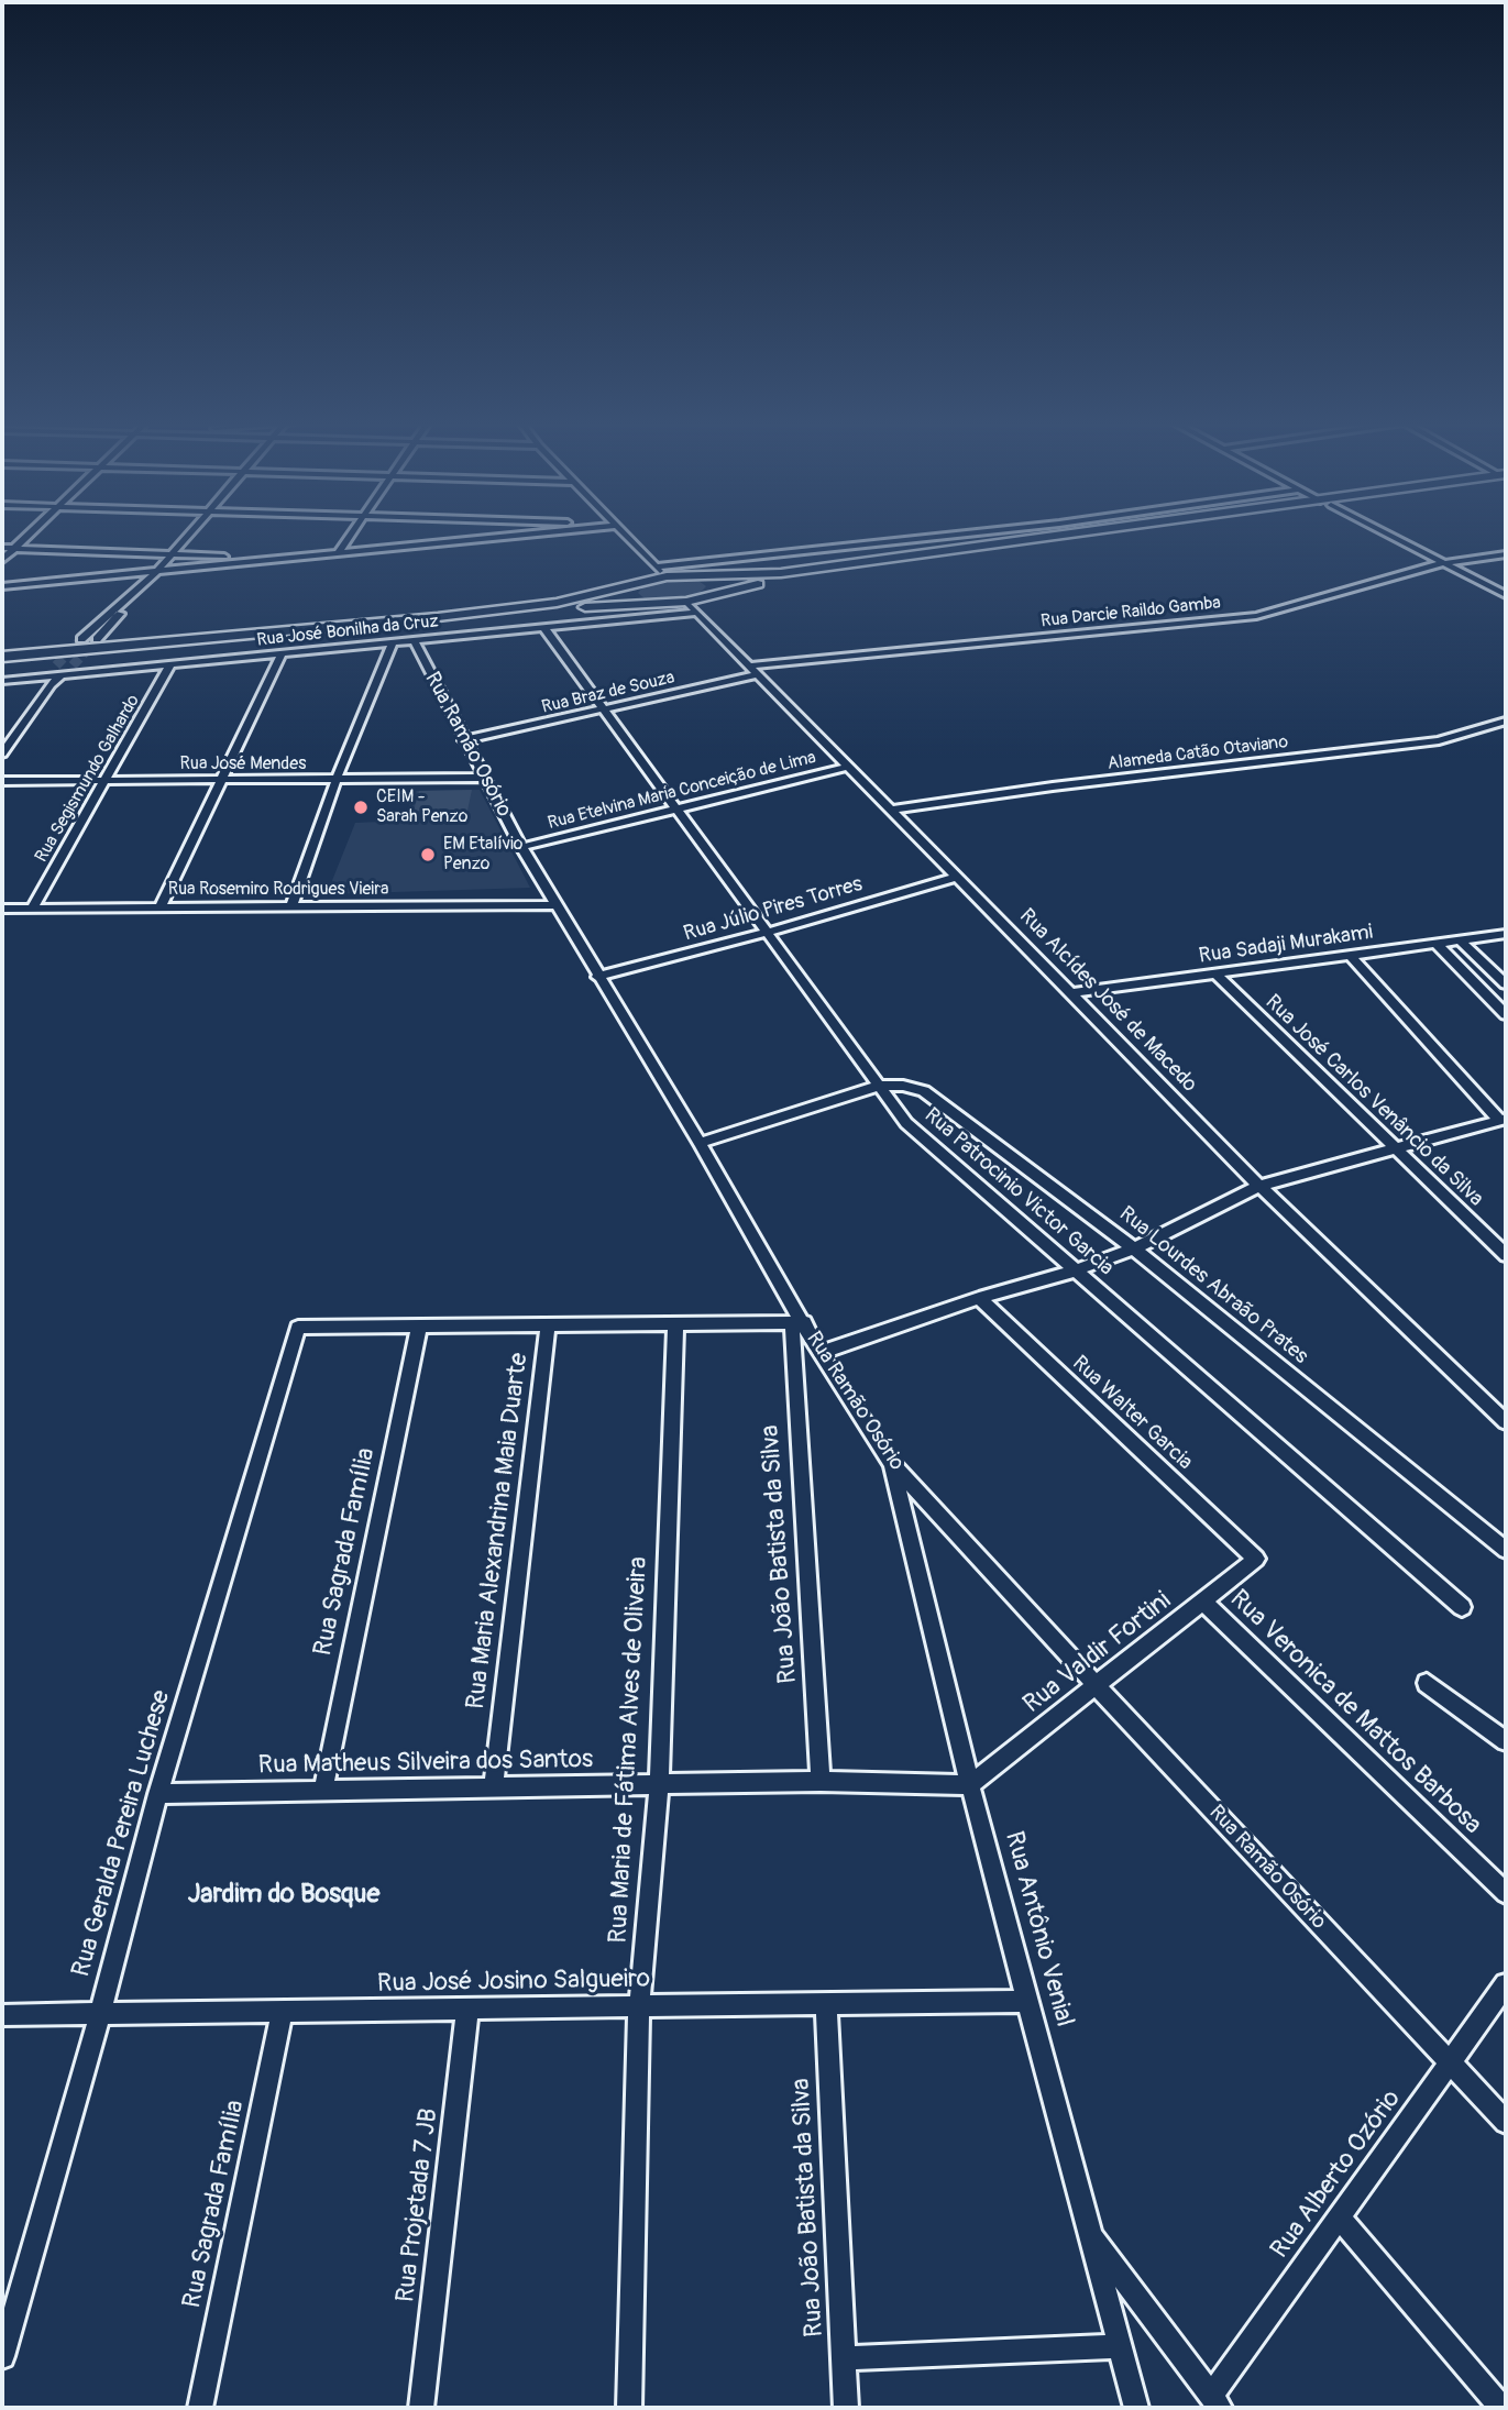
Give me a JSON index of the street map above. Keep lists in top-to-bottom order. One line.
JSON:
{"streets":{"street":["Rua Darcie Raildo Gamba","Rua José Bonilha da Cruz","Rua Braz de Souza","Rua Ramão Osório","Alameda Catão Otaviano","Rua José Mendes","Rua Segismundo Galhardo","Rua Etelvina Maria Conceição de Lima","Rua Rosemiro Rodrigues Vieira","Rua Júlio Pires Torres","Rua Sadaji Murakami","Rua Alcídes José de Macedo","Rua José Carlos Venâncio da Silva","Rua Patrocinio Victor Garcia","Rua Lourdes Abraão Prates","Rua Walter Garcia","Rua Maria Alexandrina Maia Duarte","Rua Sagrada Família","Rua João Batista da Silva","Rua Valdir Fortini","Rua Veronica de Mattos Barbosa","Rua Maria de Fátima Alves de Oliveira","Rua Matheus Silveira dos Santos","Rua Geralda Pereira Luchese","Rua Antônio Venial","Rua José Josino Salgueiro","Rua Alberto Ozório","Rua Projetada 7 JB"]},"crossings":[["Rua Darcie Raildo Gamba","Rua Braz de Souza"],["Rua Darcie Raildo Gamba","Rua Alcídes José de Macedo"],["Rua José Bonilha da Cruz","Rua Ramão Osório"],["Rua José Bonilha da Cruz","Rua Segismundo Galhardo"],["Rua José Bonilha da Cruz","Rua Alcídes José de Macedo"],["Rua José Bonilha da Cruz","Rua Patrocinio Victor Garcia"],["Rua Braz de Souza","Rua Ramão Osório"],["Rua Braz de Souza","Rua Alcídes José de Macedo"],["Rua Braz de Souza","Rua Patrocinio Victor Garcia"],["Rua Ramão Osório","Rua José Mendes"],["Rua Ramão Osório","Rua Etelvina Maria Conceição de Lima"],["Rua Ramão Osório","Rua Rosemiro Rodrigues Vieira"],["Rua Ramão Osório","Rua Júlio Pires Torres"],["Rua Ramão Osório","Rua João Batista da Silva"],["Rua Ramão Osório","Rua Valdir Fortini"],["Rua Ramão Osório","Rua Antônio Venial"],["Rua Ramão Osório","Rua Alberto Ozório"],["Alameda Catão Otaviano","Rua Alcídes José de Macedo"],["Rua José Mendes","Rua Segismundo Galhardo"],["Rua Segismundo Galhardo","Rua Rosemiro Rodrigues Vieira"],["Rua Etelvina Maria Conceição de Lima","Rua Alcídes José de Macedo"],["Rua Etelvina Maria Conceição de Lima","Rua Patrocinio Victor Garcia"],["Rua Júlio Pires Torres","Rua Alcídes José de Macedo"],["Rua Júlio Pires Torres","Rua Patrocinio Victor Garcia"],["Rua Sadaji Murakami","Rua Alcídes José de Macedo"],["Rua Sadaji Murakami","Rua José Carlos Venâncio da Silva"],["Rua Patrocinio Victor Garcia","Rua Lourdes Abraão Prates"],["Rua Walter Garcia","Rua Valdir Fortini"],["Rua Maria Alexandrina Maia Duarte","Rua Matheus Silveira dos Santos"],["Rua Sagrada Família","Rua Matheus Silveira dos Santos"],["Rua Sagrada Família","Rua Geralda Pereira Luchese"],["Rua Sagrada Família","Rua José Josino Salgueiro"],["Rua João Batista da Silva","Rua Matheus Silveira dos Santos"],["Rua João Batista da Silva","Rua José Josino Salgueiro"],["Rua Valdir Fortini","Rua Veronica de Mattos Barbosa"],["Rua Valdir Fortini","Rua Matheus Silveira dos Santos"],["Rua Valdir Fortini","Rua Antônio Venial"],["Rua Maria de Fátima Alves de Oliveira","Rua Matheus Silveira dos Santos"],["Rua Maria de Fátima Alves de Oliveira","Rua José Josino Salgueiro"],["Rua Matheus Silveira dos Santos","Rua Geralda Pereira Luchese"],["Rua Matheus Silveira dos Santos","Rua Antônio Venial"],["Rua Geralda Pereira Luchese","Rua José Josino Salgueiro"],["Rua Antônio Venial","Rua José Josino Salgueiro"],["Rua José Josino Salgueiro","Rua Projetada 7 JB"]],"districts":["Jardim do Bosque"],"places":["CEIM - Sarah Penzo","EM Etalívio Penzo"]}
